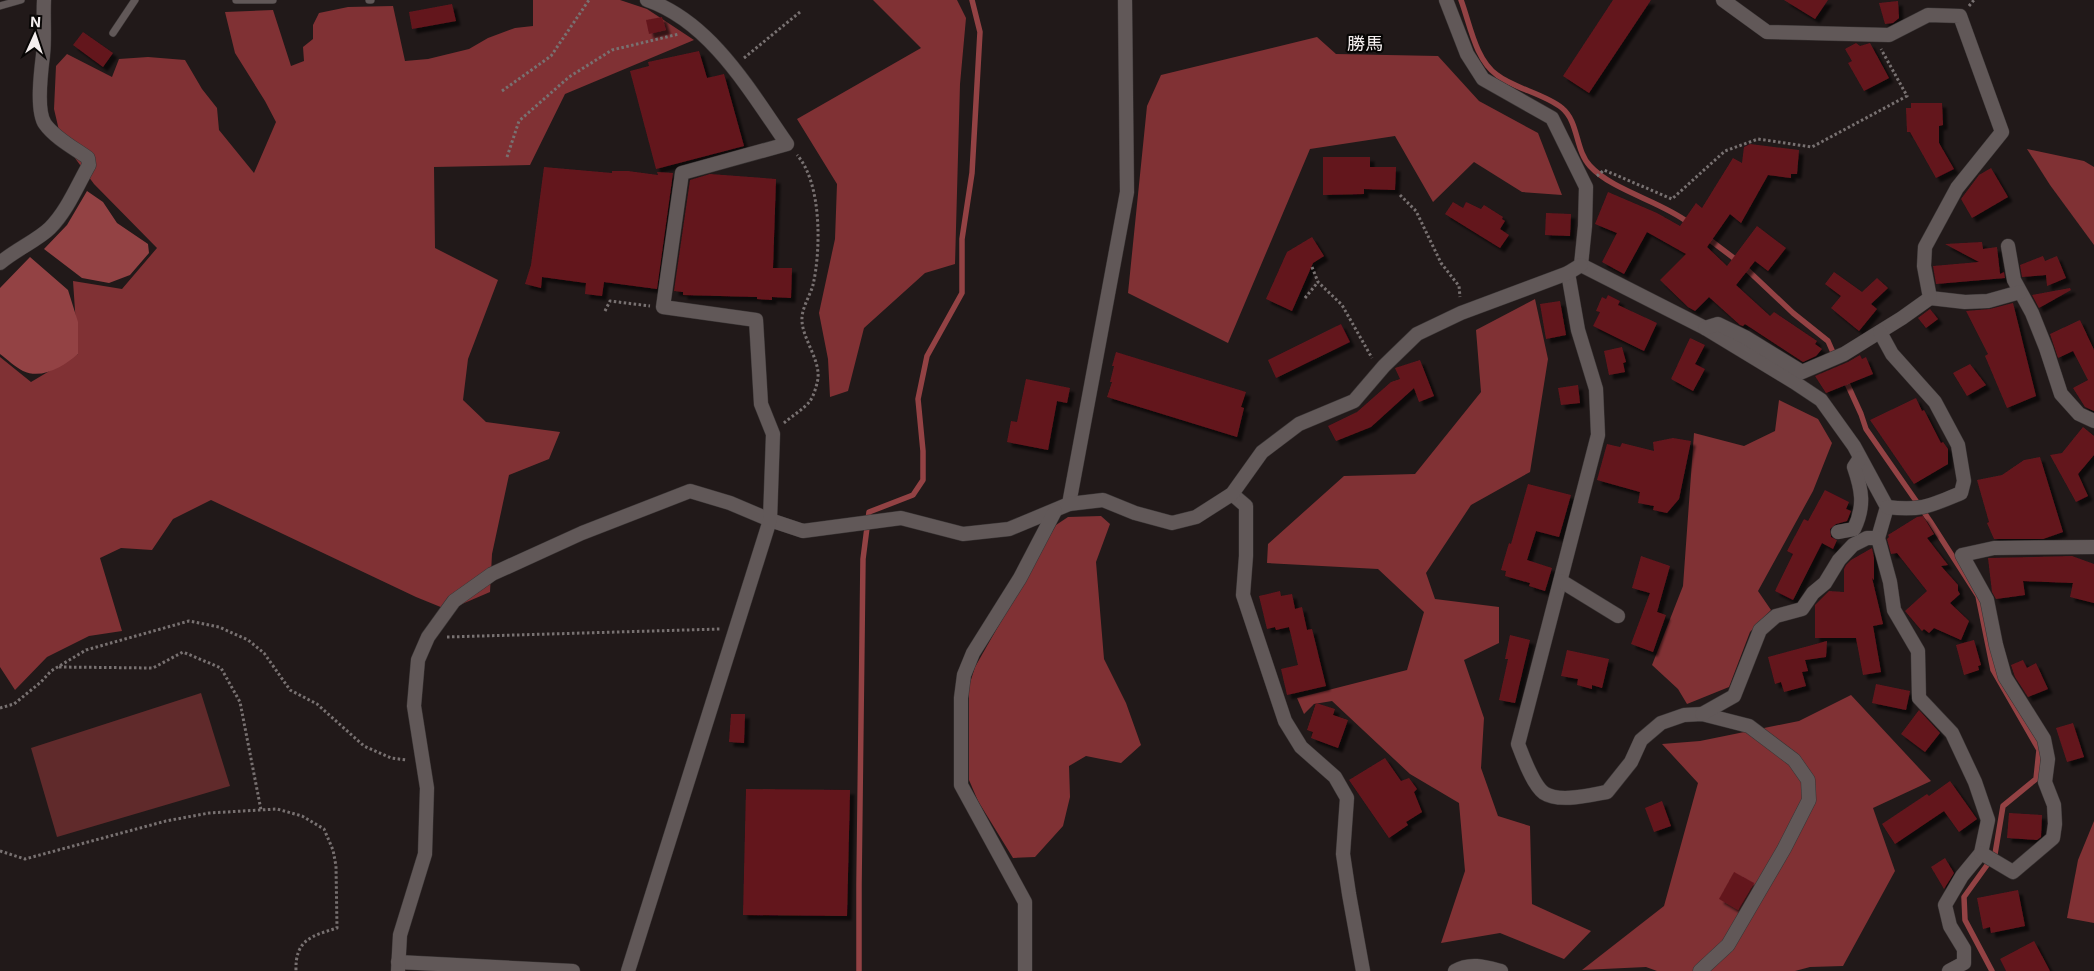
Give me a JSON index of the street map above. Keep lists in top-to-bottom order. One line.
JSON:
{"districts":["勝馬"],"north":"top"}
